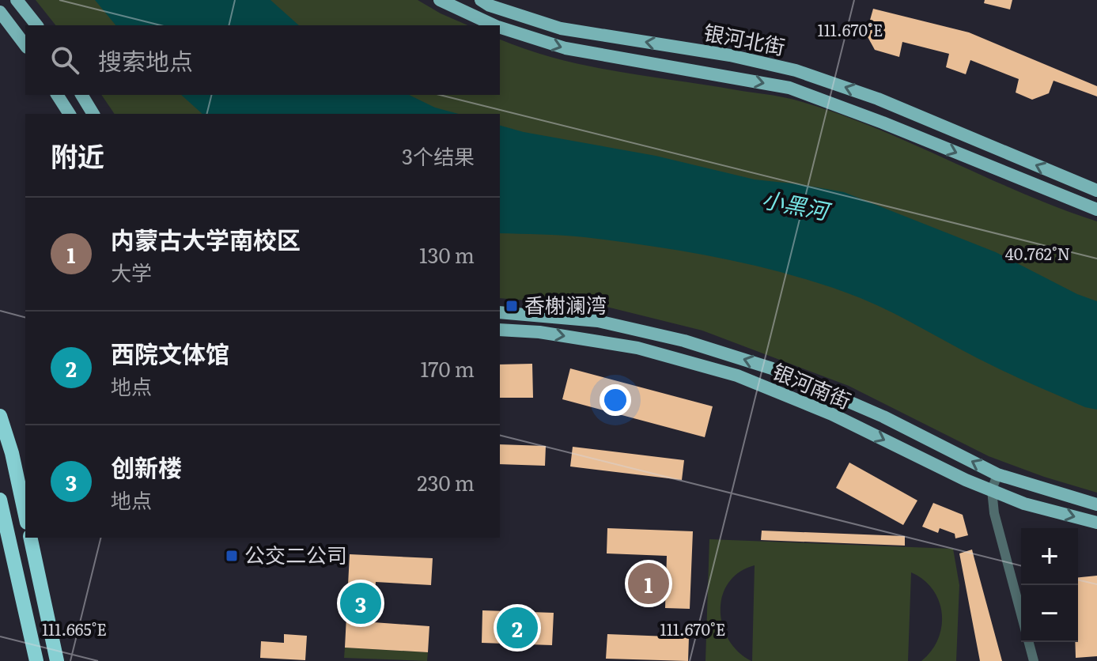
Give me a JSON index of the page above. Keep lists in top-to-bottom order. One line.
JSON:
{"streets":{"main road":["银河北街","银河南街"]},"water":["小黑河"],"places":{"transit":["香榭澜湾","公交二公司"]},"page":{"search":"搜索地点","heading":["附近","3个结果"],"list":[{"mark":"1","name":"内蒙古大学南校区","note":"大学","value":"130 m"},{"mark":"2","name":"西院文体馆","note":"地点","value":"170 m"},{"mark":"3","name":"创新楼","note":"地点","value":"230 m"}],"map_buttons":["+","−"],"pins":["1","3","2"]},"coordinates":["111.670°E","40.762°N","111.665°E"]}
